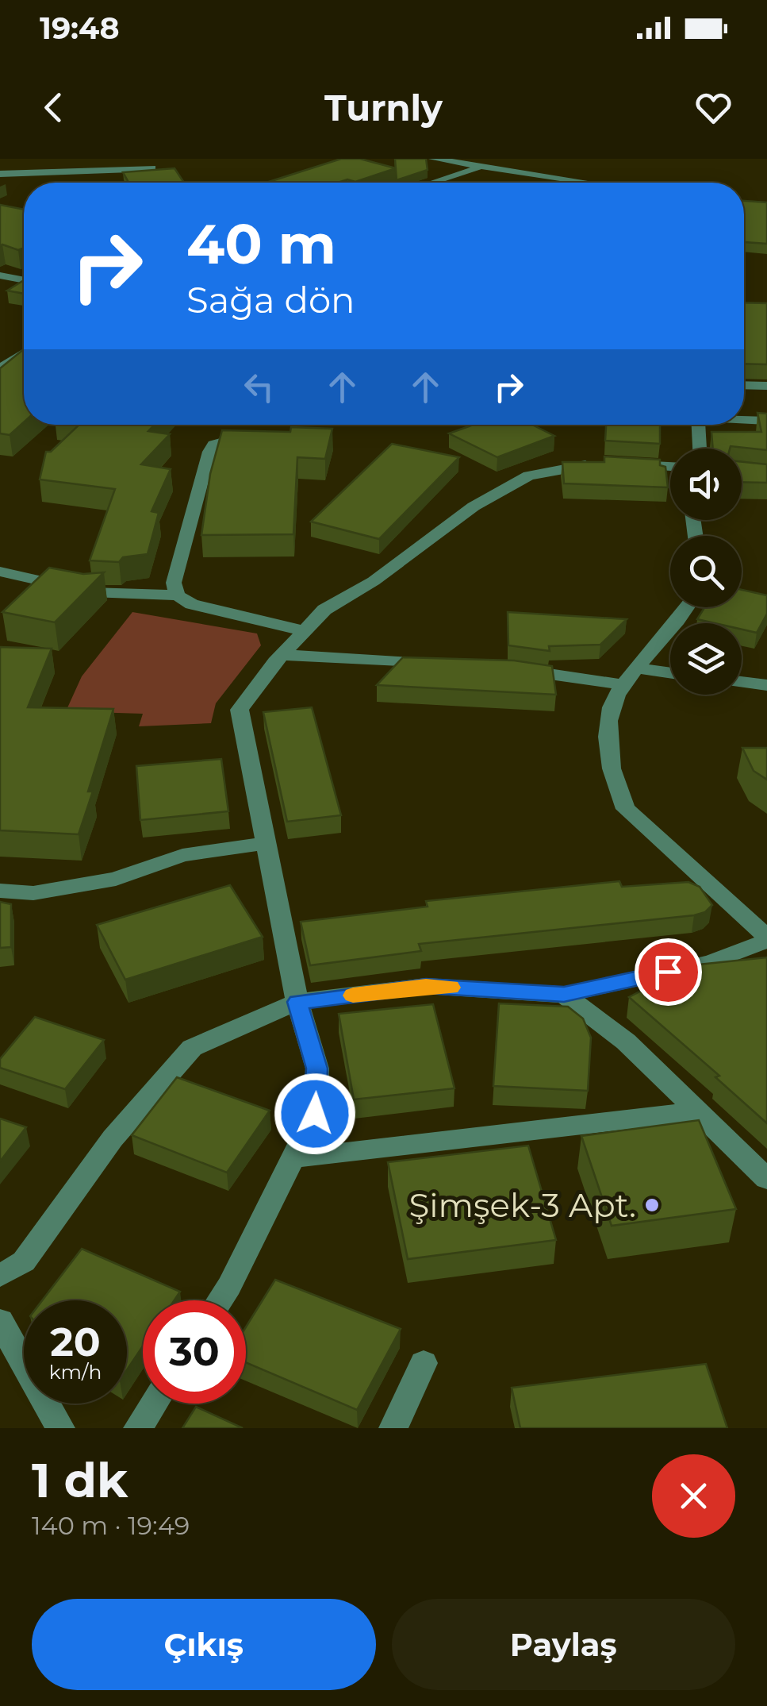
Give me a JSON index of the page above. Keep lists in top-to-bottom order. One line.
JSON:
{"places":["Şimşek-3 Apt."],"page":{"status":"19:48","header":"Turnly","turn":["40 m","Sağa dön"],"speed":"20 km/h","limit":"30","heading":["1 dk","140 m · 19:49"],"buttons":["Çıkış","Paylaş"]}}
